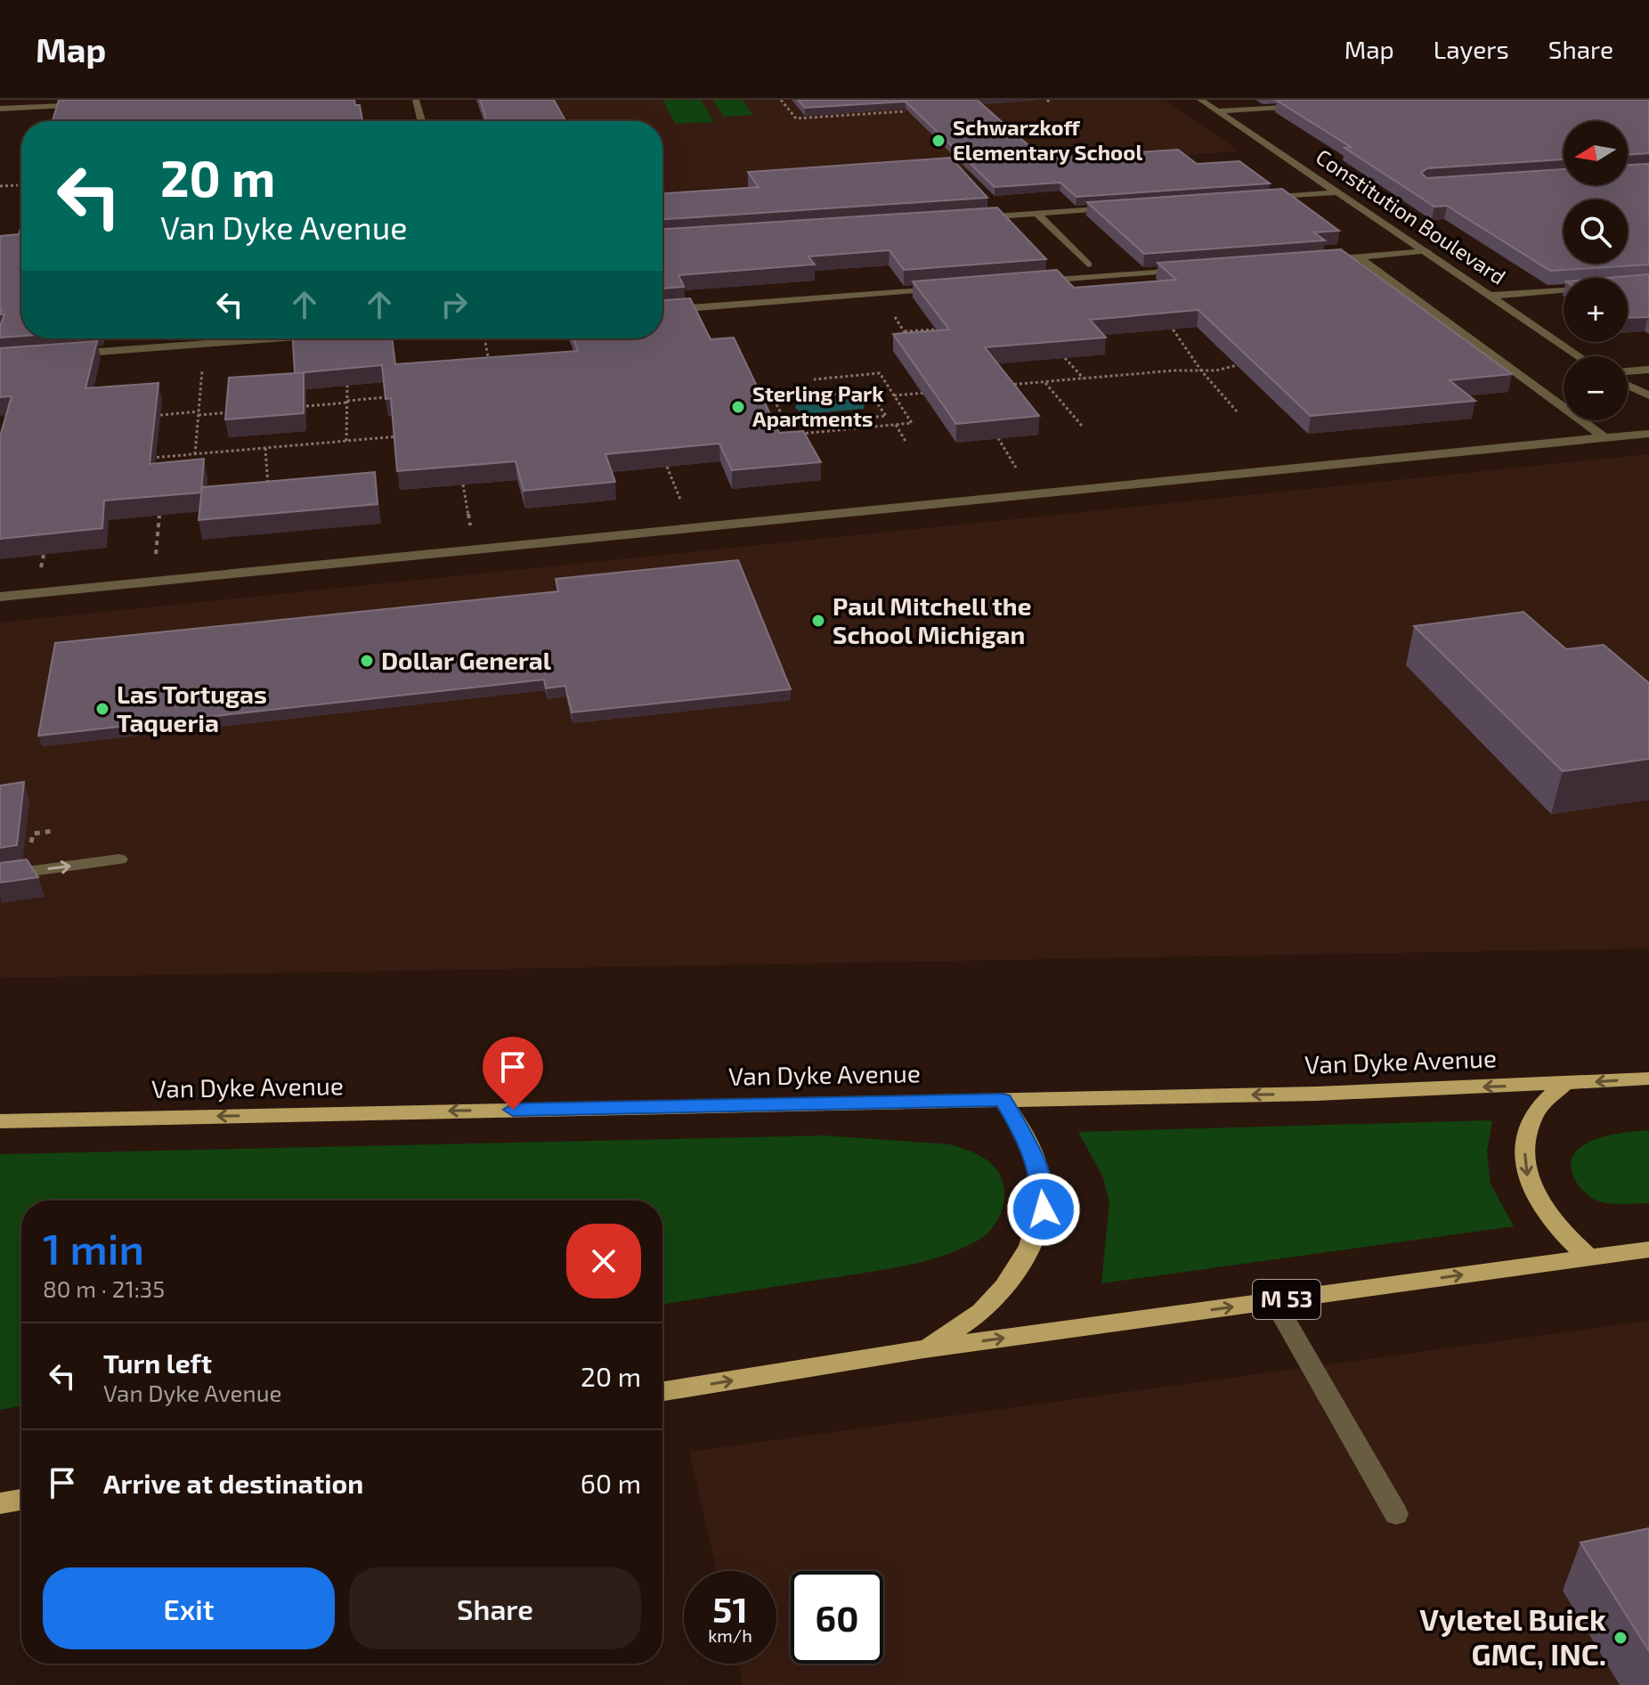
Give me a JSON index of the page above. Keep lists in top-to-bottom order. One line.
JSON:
{"streets":{"main road":["Van Dyke Avenue","M 53"],"street":["Constitution Boulevard"]},"one_way":["Van Dyke Avenue"],"places":["Schwarzkoff Elementary School","Sterling Park Apartments","Paul Mitchell the School Michigan","Dollar General","Las Tortugas Taqueria","Vyletel Buick GMC, INC."],"north":"left","page":{"header":"Map","nav":["Map","Layers","Share"],"map_buttons":["+","−"],"turn":["20 m","Van Dyke Avenue"],"heading":["1 min","80 m · 21:35"],"list":[{"name":"Turn left","note":"Van Dyke Avenue","value":"20 m"},{"name":"Arrive at destination","value":"60 m"}],"buttons":["Exit","Share"],"speed":"51 km/h","limit":"60"}}
